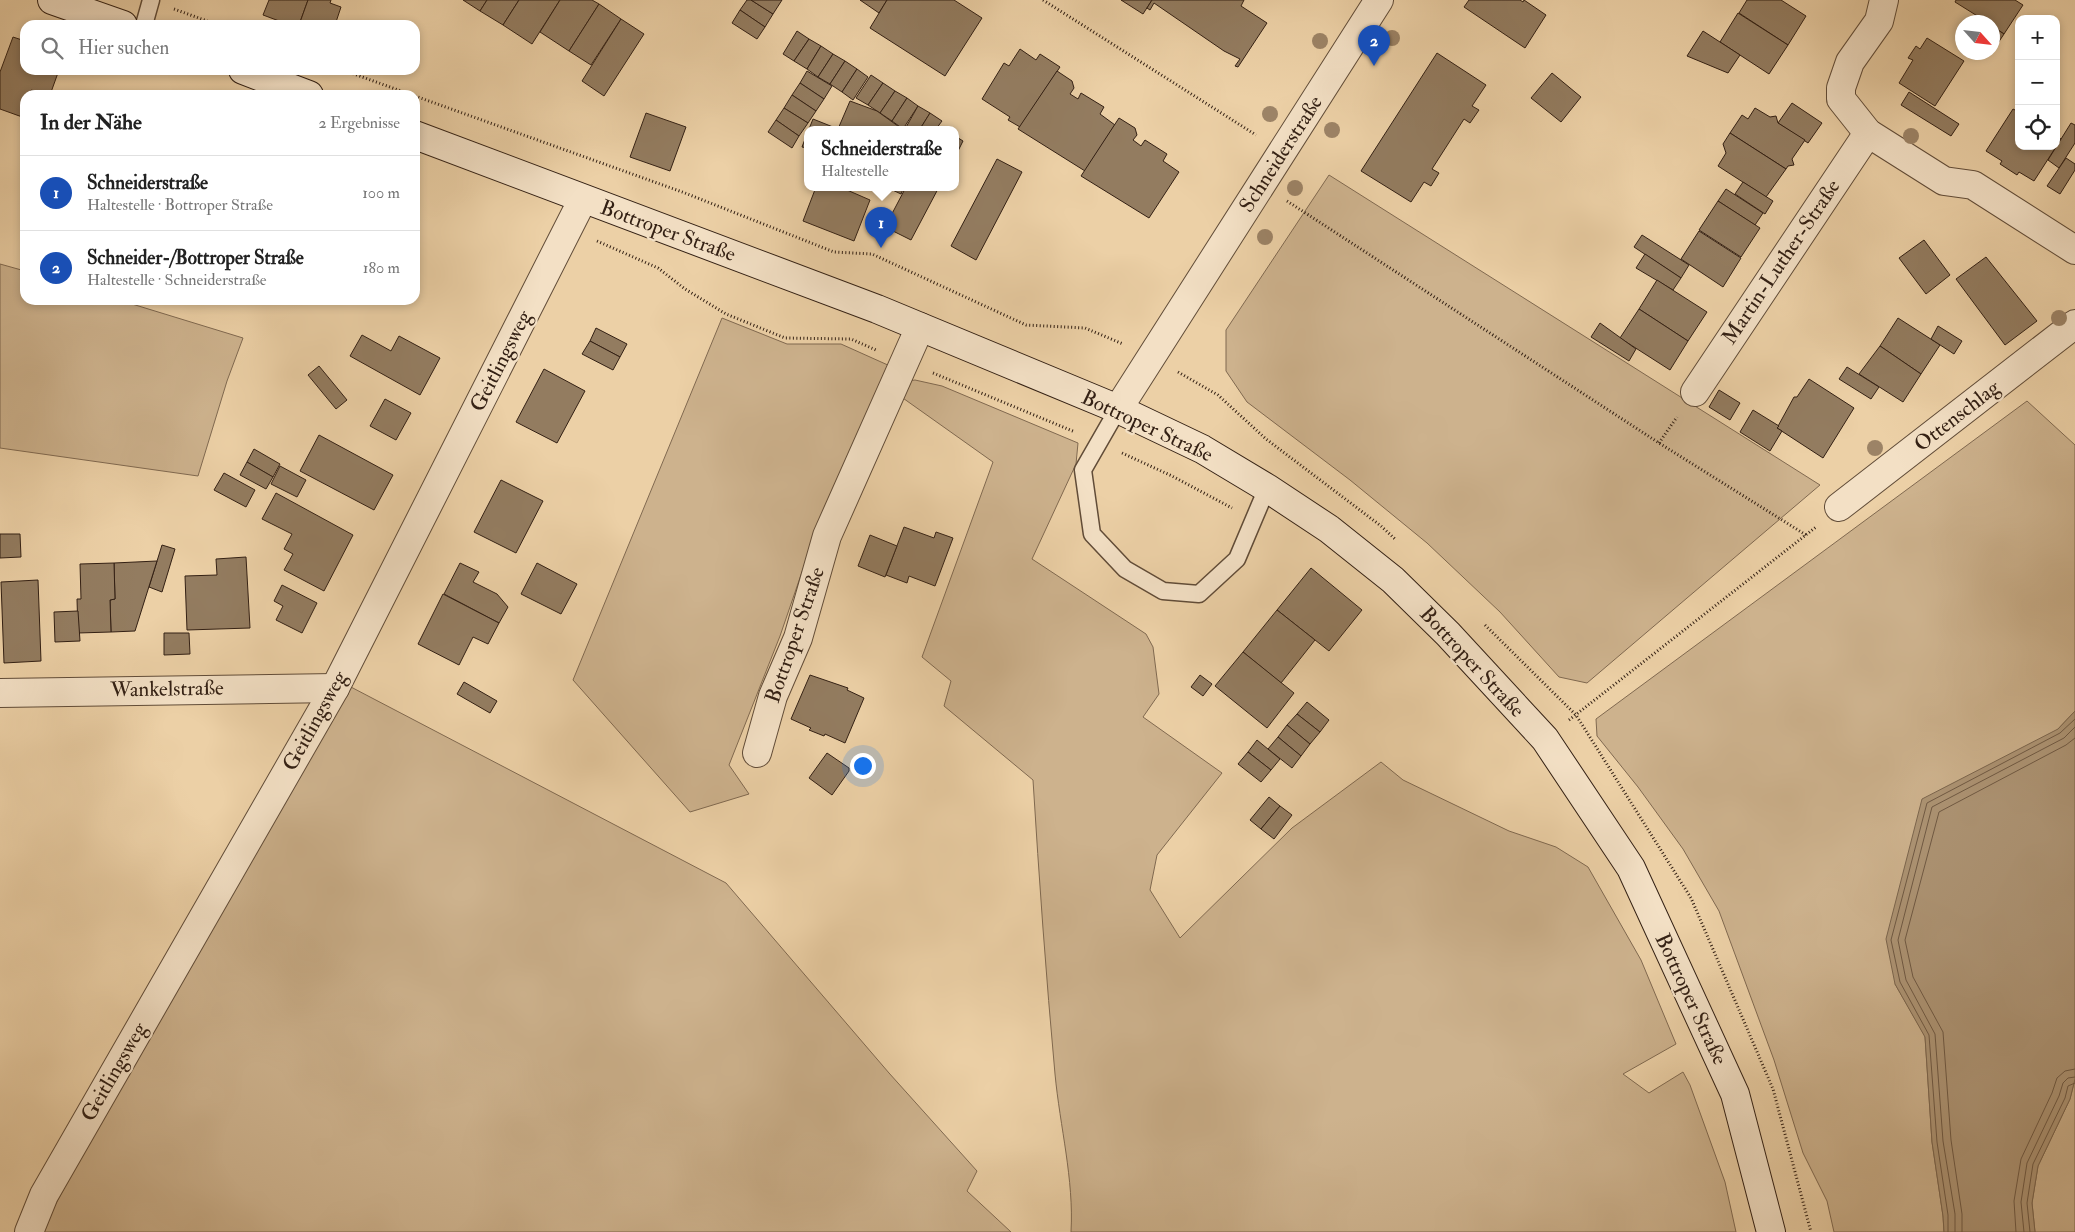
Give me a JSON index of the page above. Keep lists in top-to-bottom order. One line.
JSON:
{"streets":{"street":["Schneiderstraße","Bottroper Straße","Martin-Luther-Straße","Geitlingsweg","Ottenschlag","Wankelstraße"]},"crossings":[["Schneiderstraße","Bottroper Straße"],["Bottroper Straße","Geitlingsweg"],["Geitlingsweg","Wankelstraße"]],"north":"bottom right","page":{"map_buttons":["+","−"],"search":"Hier suchen","pins":["2","1"],"heading":["In der Nähe","2 Ergebnisse"],"popup":["Schneiderstraße","Haltestelle"],"list":[{"mark":"1","name":"Schneiderstraße","note":"Haltestelle · Bottroper Straße","value":"100 m"},{"mark":"2","name":"Schneider-/Bottroper Straße","note":"Haltestelle · Schneiderstraße","value":"180 m"}]}}
